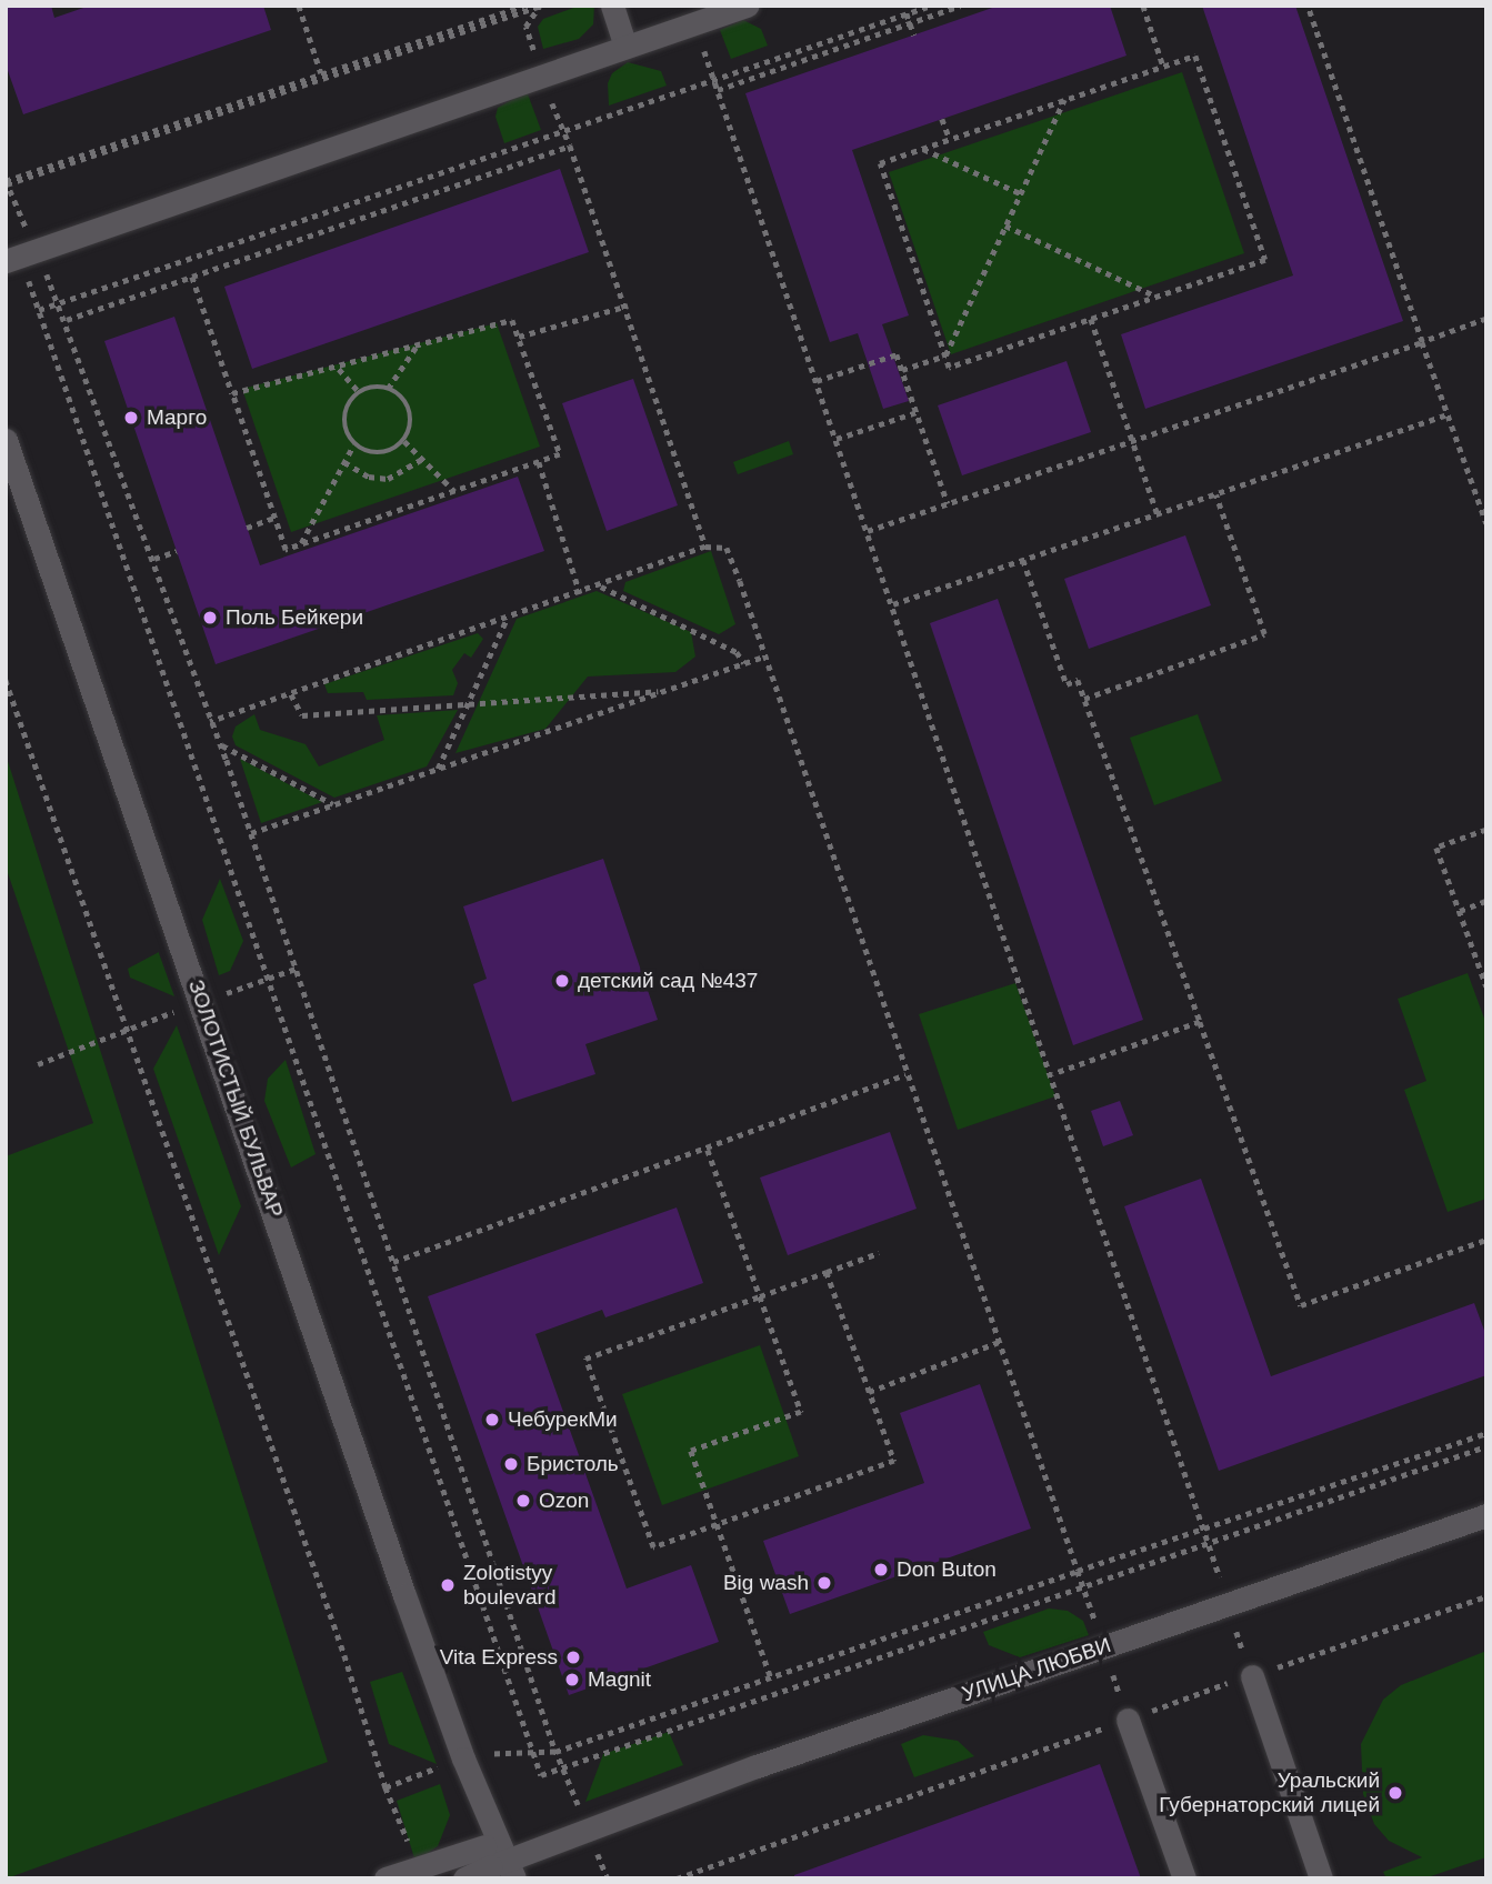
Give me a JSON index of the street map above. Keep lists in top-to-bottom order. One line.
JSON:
{"streets":{"street":["ЗОЛОТИСТЫЙ БУЛЬВАР","УЛИЦА ЛЮБВИ"]},"crossings":[["ЗОЛОТИСТЫЙ БУЛЬВАР","УЛИЦА ЛЮБВИ"]],"places":["Марго","Поль Бейкери","детский сад №437","ЧебурекМи","Бристоль","Ozon","Don Buton","Big wash","Zolotistyy boulevard","Vita Express","Magnit","Уральский Губернаторский лицей"]}
